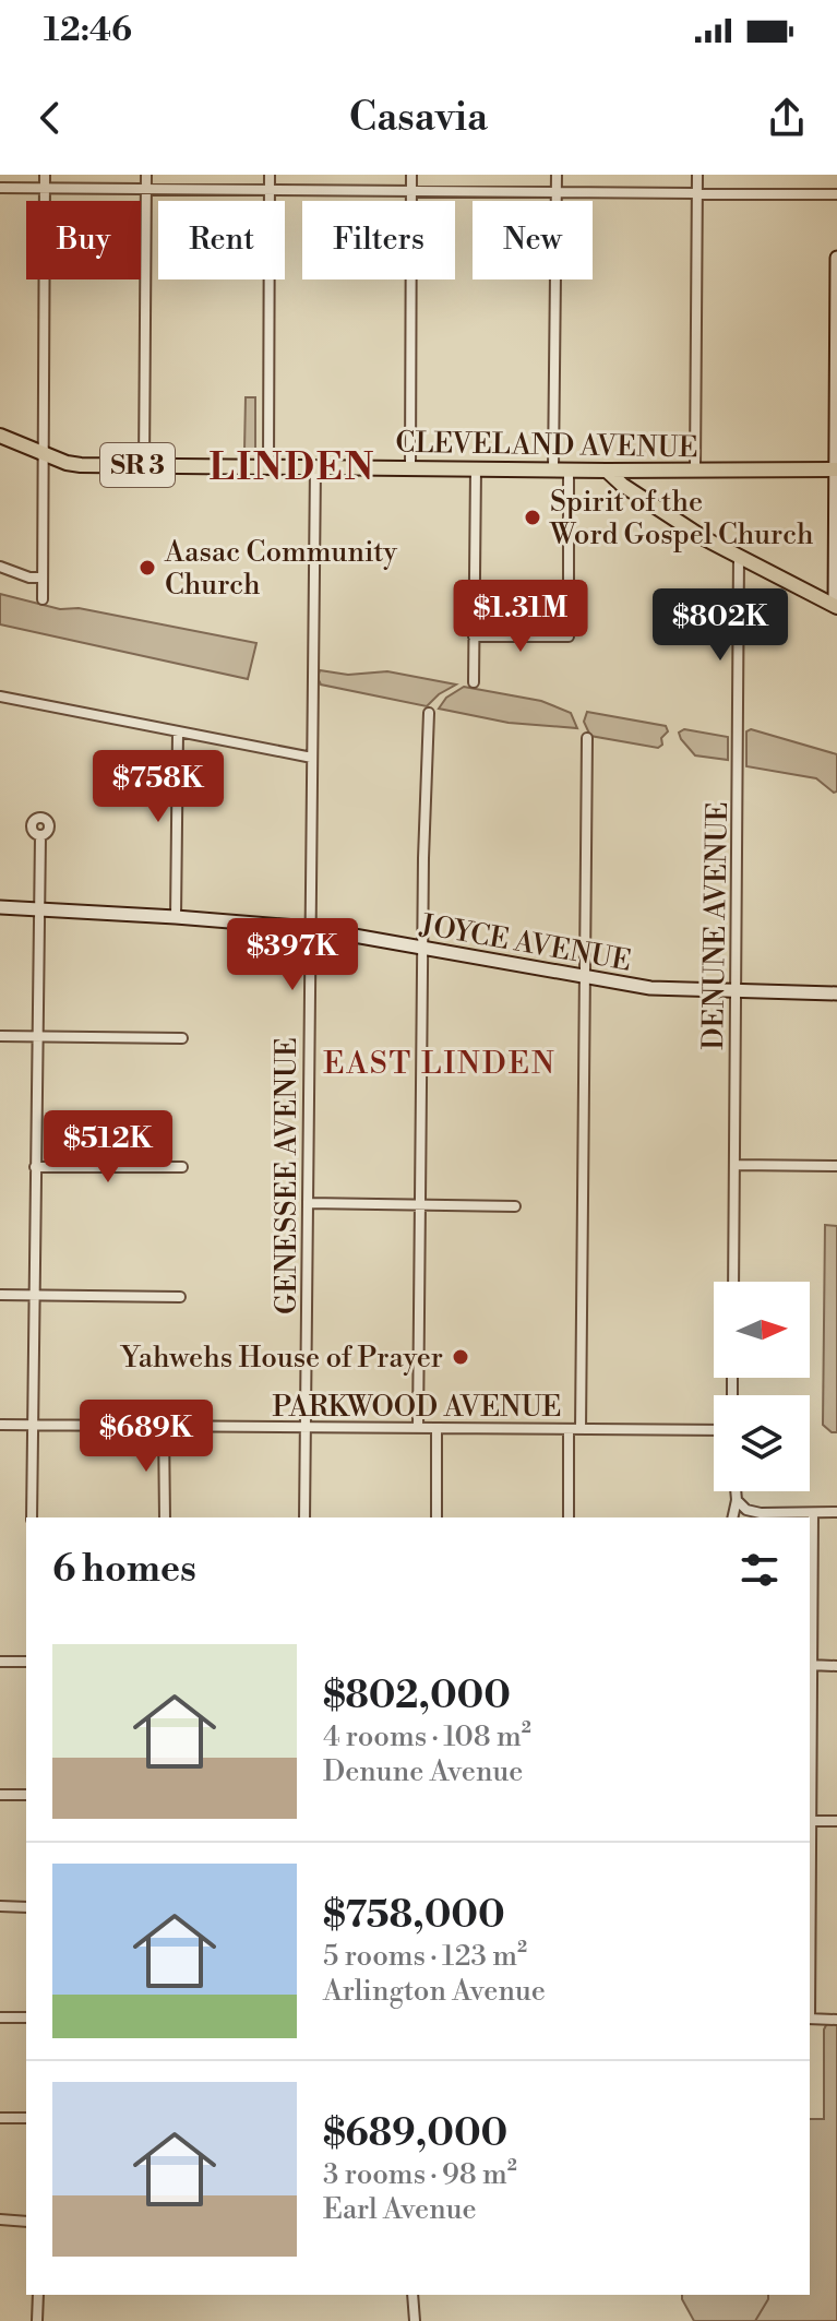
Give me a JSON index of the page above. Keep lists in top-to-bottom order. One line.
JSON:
{"streets":{"main road":["CLEVELAND AVENUE","SR 3"],"street":["DENUNE AVENUE","JOYCE AVENUE","GENESSEE AVENUE","PARKWOOD AVENUE"]},"crossings":[["CLEVELAND AVENUE","GENESSEE AVENUE"],["DENUNE AVENUE","JOYCE AVENUE"],["JOYCE AVENUE","GENESSEE AVENUE"],["GENESSEE AVENUE","PARKWOOD AVENUE"]],"districts":["LINDEN","EAST LINDEN"],"places":["Spirit of the Word Gospel Church","Aasac Community Church","Yahwehs House of Prayer"],"north":"right","page":{"status":"12:46","header":"Casavia","chip":["Buy","Rent","Filters","New"],"price":["$1.31M","$802K","$758K","$397K","$512K","$689K"],"heading":"6 homes","list":[{"name":"$802,000","note":"4 rooms · 108 m² · Denune Avenue"},{"name":"$758,000","note":"5 rooms · 123 m² · Arlington Avenue"},{"name":"$689,000","note":"3 rooms · 98 m² · Earl Avenue"}]}}
